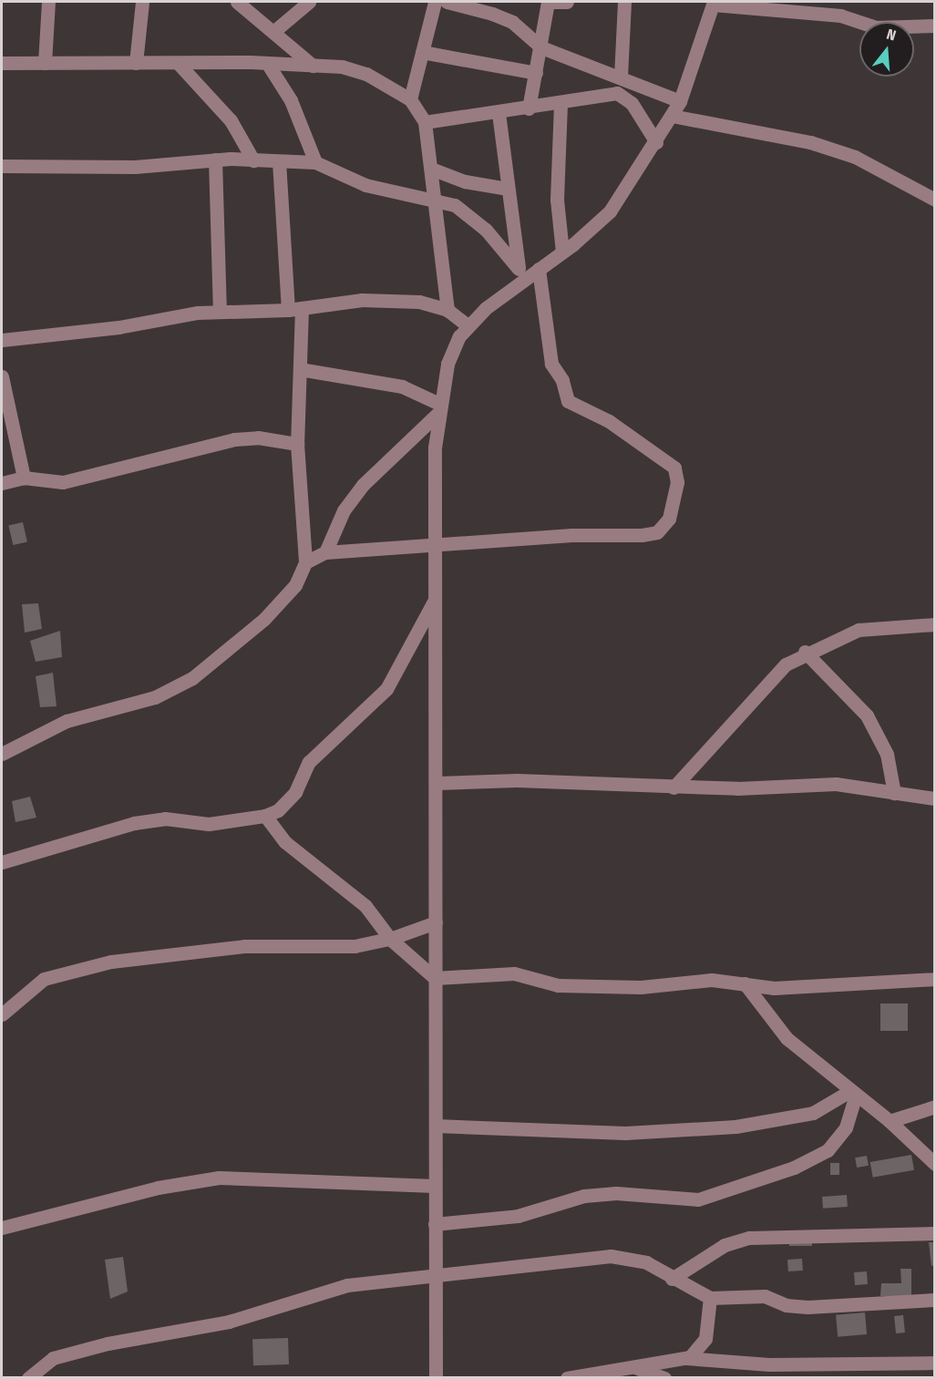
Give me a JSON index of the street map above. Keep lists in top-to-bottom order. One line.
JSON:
{"north":"top"}
